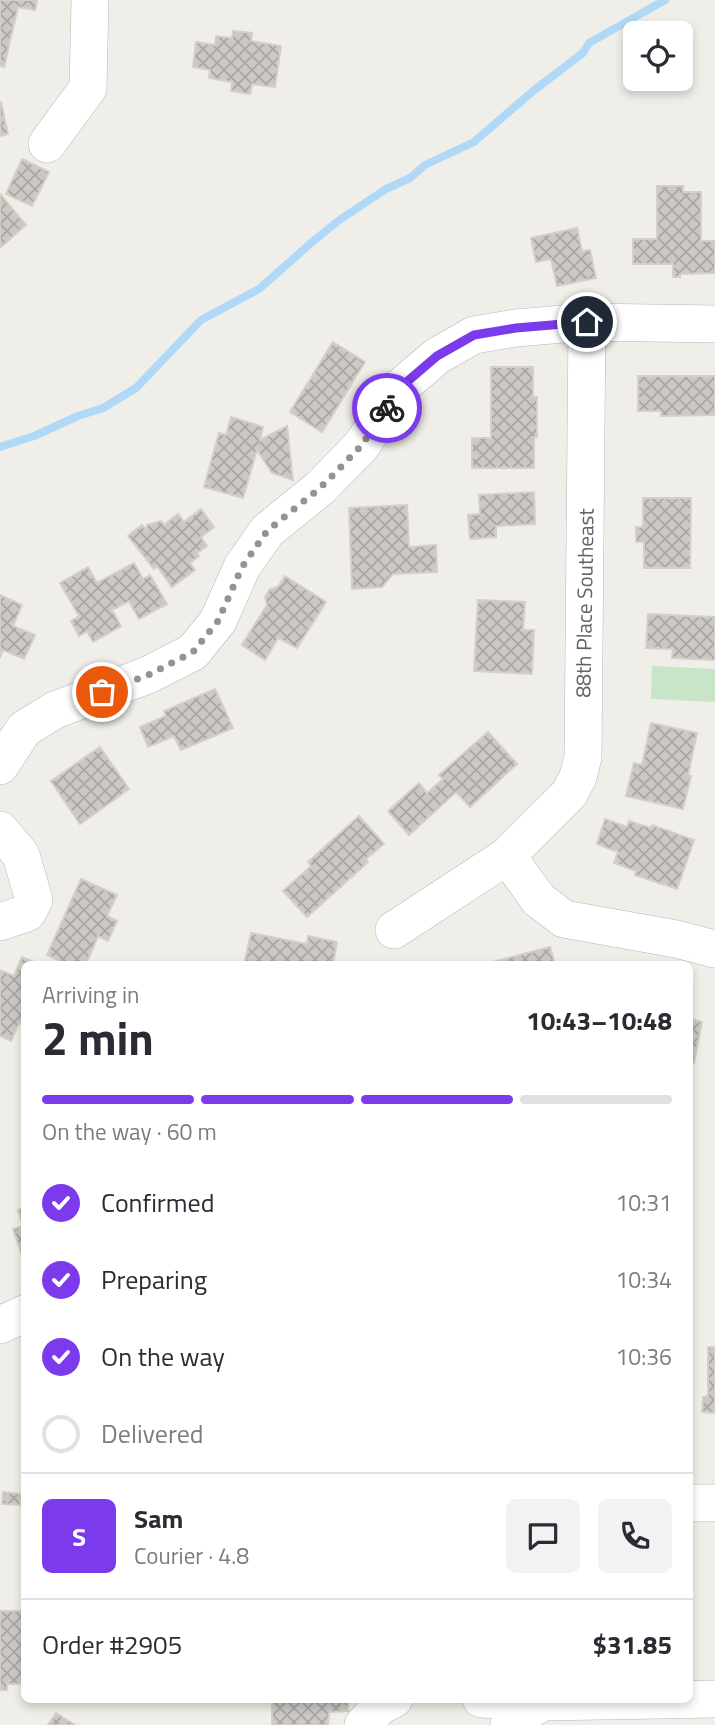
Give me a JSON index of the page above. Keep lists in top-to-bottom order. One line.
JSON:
{"streets":{"street":["88th Place Southeast"]},"page":{"heading":["2 min","Arriving in","10:43–10:48"],"panel":["Sam","Courier · 4.8","Order #2905","$31.85"],"bar":"On the way · 60 m","list":[["Confirmed","10:31"],["Preparing","10:34"],["On the way","10:36"],"Delivered"],"round":"S"}}
